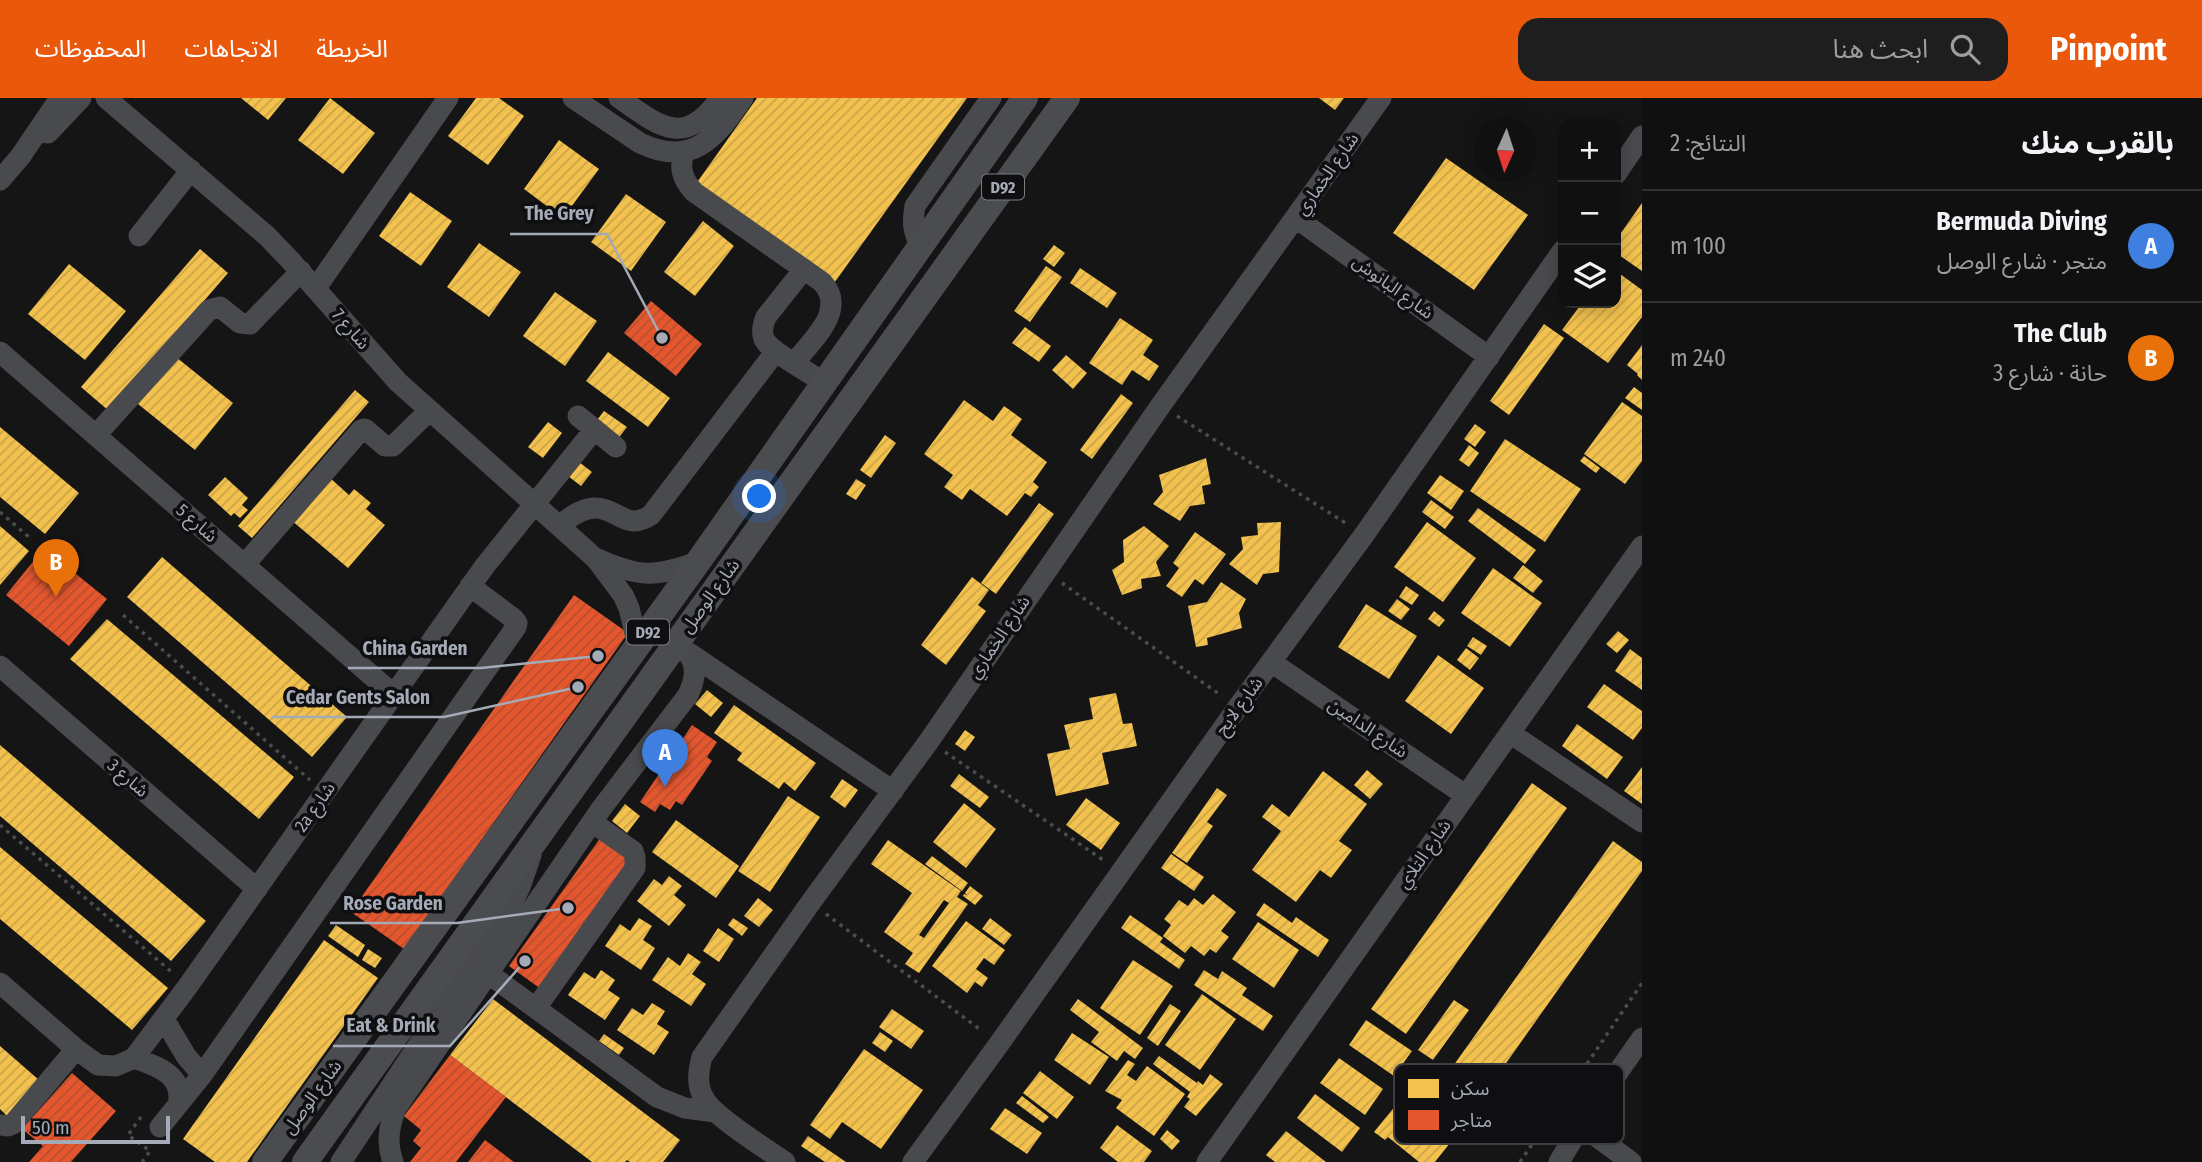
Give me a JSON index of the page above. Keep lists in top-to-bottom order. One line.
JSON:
{"streets":{"main road":["D92","شارع الوصل"],"street":["شارع الخماري","شارع البانوش","شارع 7","شارع 5","شارع لايح","شارع الدامين","شارع 3","2a شارع","شارع التلاي"]},"crossings":[["شارع الخماري","شارع البانوش"],["شارع البانوش","شارع لايح"],["شارع 7","شارع الوصل"],["شارع 7","2a شارع"],["شارع 5","2a شارع"],["شارع لايح","شارع الدامين"],["شارع الدامين","شارع التلاي"],["شارع 3","2a شارع"]],"places":["The Grey","China Garden","Cedar Gents Salon","Rose Garden","Eat & Drink"],"legend":["سكن","متاجر"],"scale_bar":"50 m","north":"bottom","page":{"header":"Pinpoint","search":"ابحث هنا","nav":["الخريطة","الاتجاهات","المحفوظات"],"heading":["بالقرب منك","النتائج: 2"],"map_buttons":["+","−"],"list":[{"mark":"A","name":"Bermuda Diving","note":"متجر · شارع الوصل","value":"100 m"},{"mark":"B","name":"The Club","note":"حانة · شارع 3","value":"240 m"}],"pins":["B","A"],"scale":"50 m"}}
